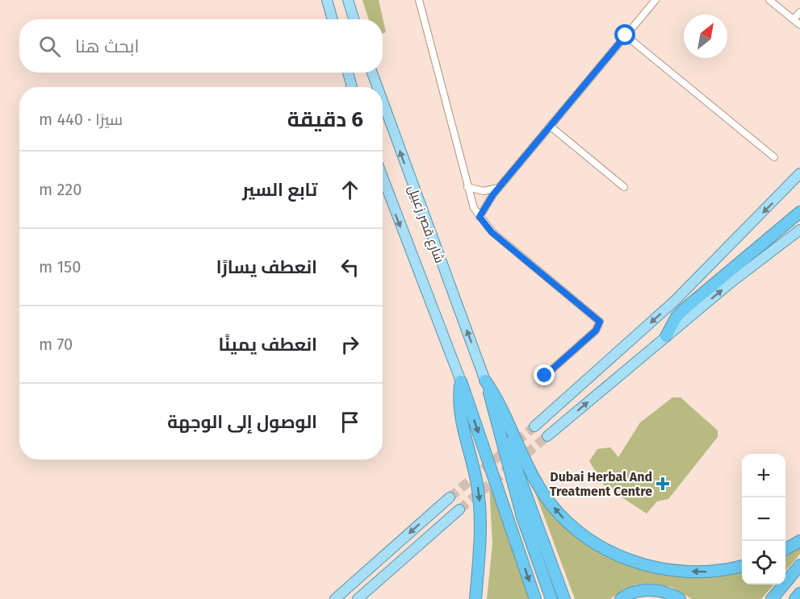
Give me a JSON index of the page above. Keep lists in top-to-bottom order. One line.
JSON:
{"streets":{"main road":["شارع قصر زعبيل"]},"places":{"health":["Dubai Herbal And Treatment Centre"]},"north":"top right","page":{"search":"ابحث هنا","heading":["6 دقيقة","سيرًا · 440 m"],"list":[["تابع السير","220 m"],["انعطف يسارًا","150 m"],["انعطف يمينًا","70 m"],"الوصول إلى الوجهة"],"map_buttons":["+","−"]}}
